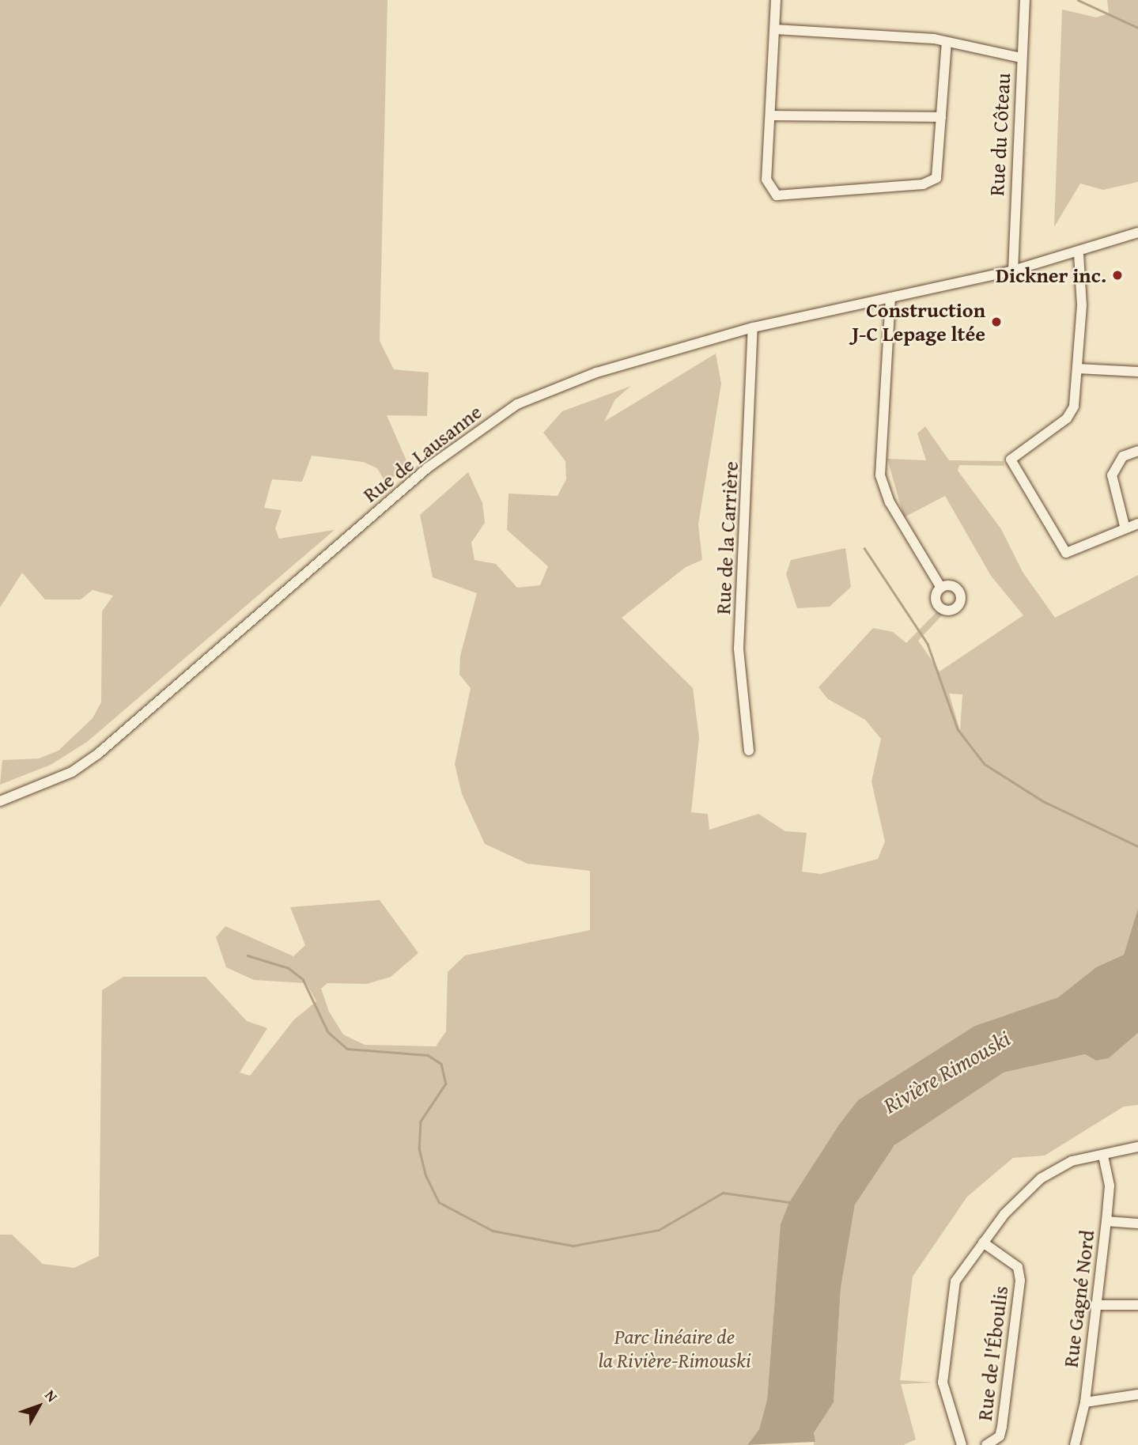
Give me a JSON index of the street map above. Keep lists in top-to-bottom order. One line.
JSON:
{"streets":{"street":["Rue du Côteau","Rue de Lausanne","Rue de la Carrière","Rue Gagné Nord","Rue de l'Éboulis"]},"crossings":[["Rue du Côteau","Rue de Lausanne"],["Rue de Lausanne","Rue de la Carrière"]],"water":["Rivière Rimouski"],"parks":["Parc linéaire de la Rivière-Rimouski"],"places":["Dickner inc.","Construction J-C Lepage ltée"],"north":"top right"}
